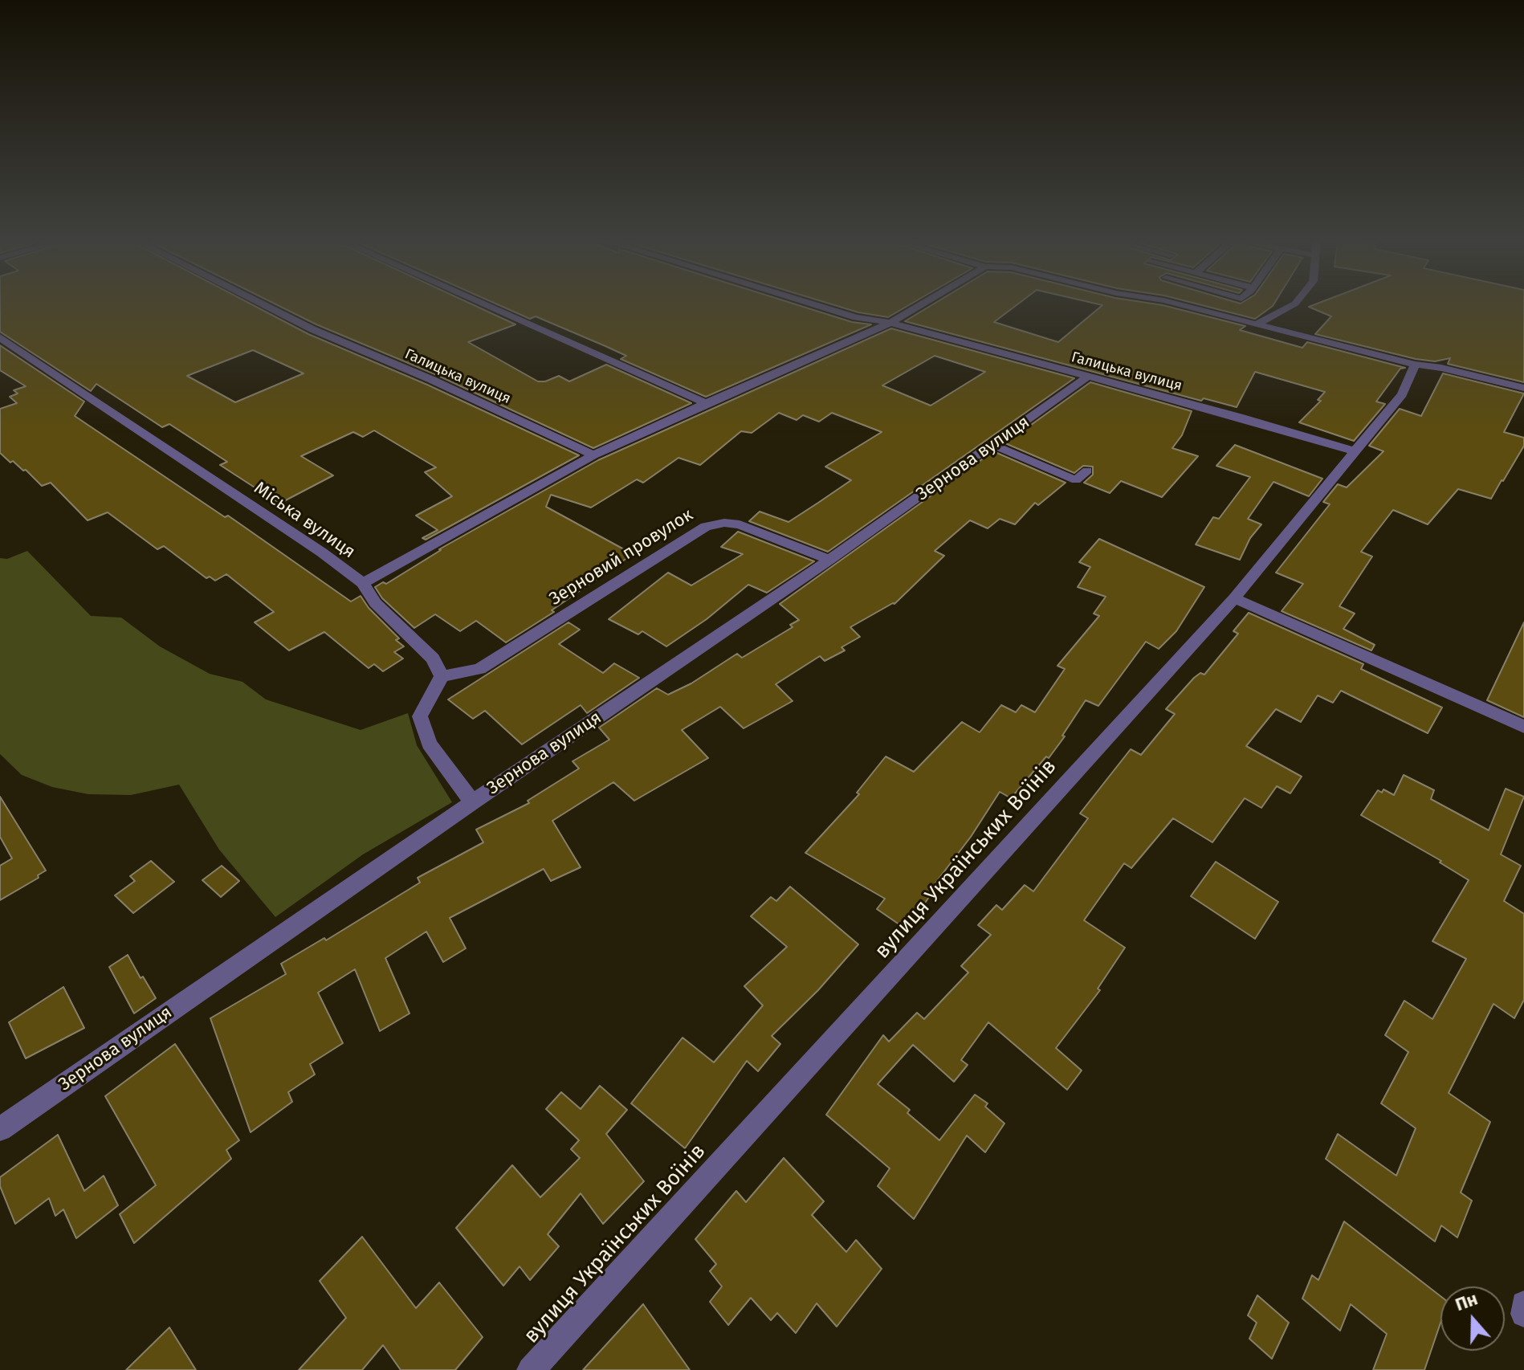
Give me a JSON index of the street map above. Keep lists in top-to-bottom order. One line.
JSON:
{"streets":{"street":["Галицька вулиця","Зернова вулиця","Міська вулиця","Зерновий провулок","вулиця Українських Воїнів"]},"crossings":[["Галицька вулиця","Зернова вулиця"],["Галицька вулиця","вулиця Українських Воїнів"],["Зернова вулиця","Зерновий провулок"],["Міська вулиця","Зерновий провулок"]],"north":"top"}
